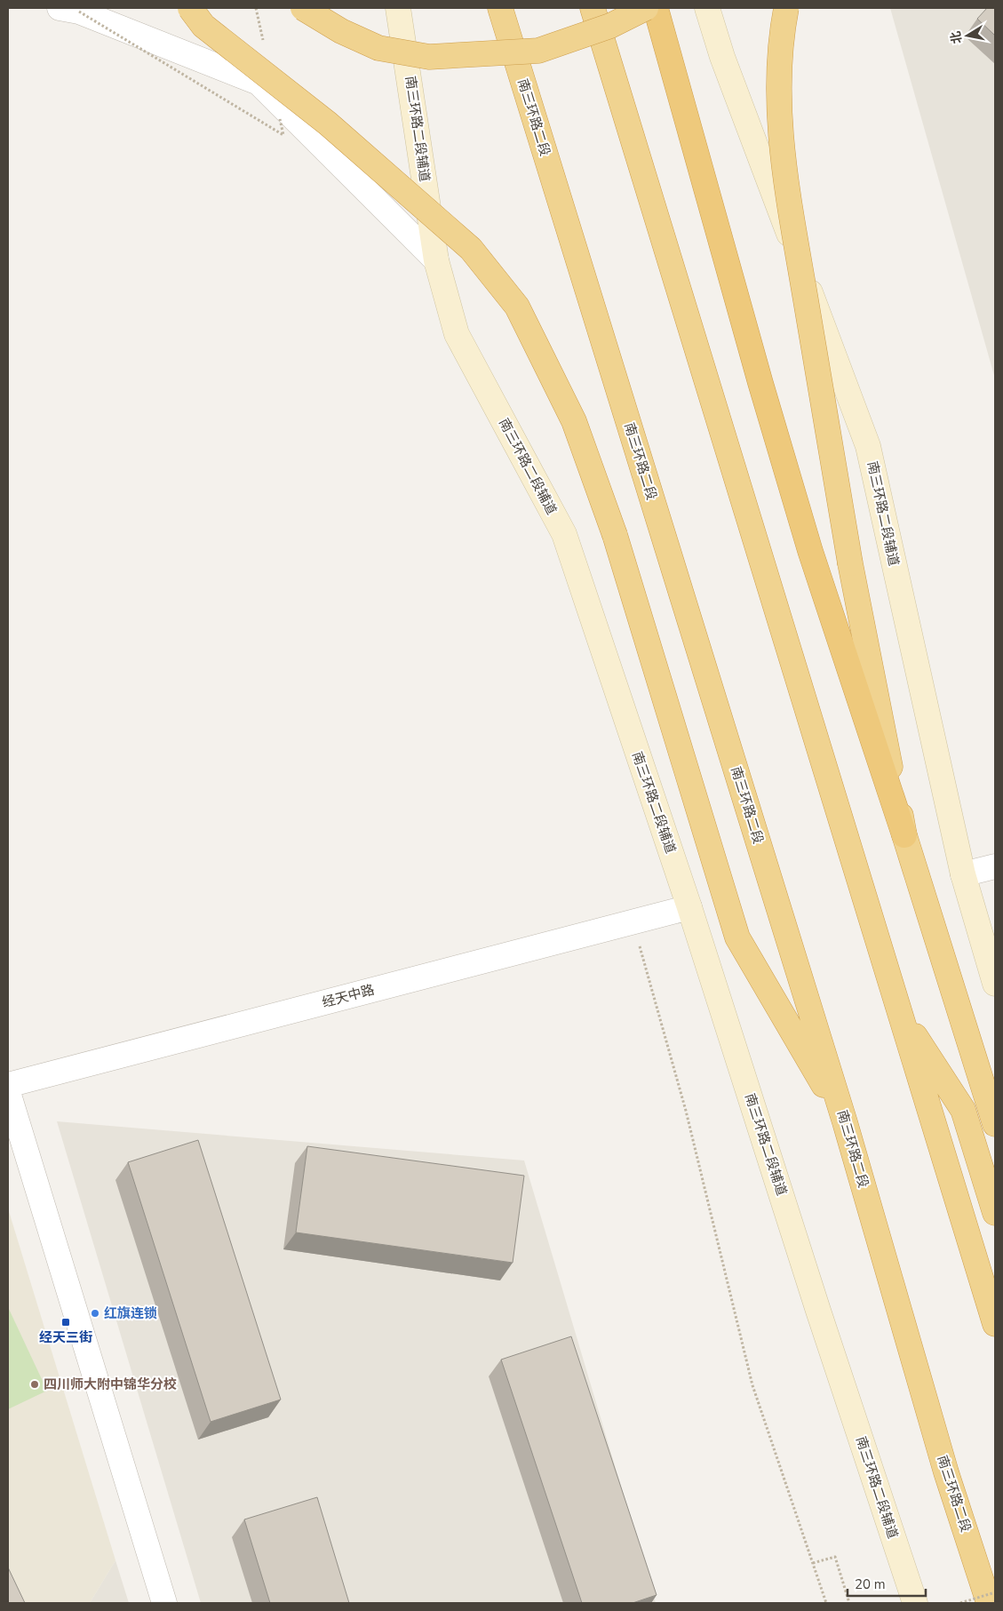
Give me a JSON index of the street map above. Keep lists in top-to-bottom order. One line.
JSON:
{"streets":{"highway":["南三环路二段"],"main road":["南三环路二段辅道"],"street":["经天中路"]},"crossings":[["南三环路二段辅道","经天中路"]],"places":{"other":["红旗连锁","四川师大附中锦华分校"],"transit":["经天三街"]},"scale_bar":"20 m","north":"left"}
